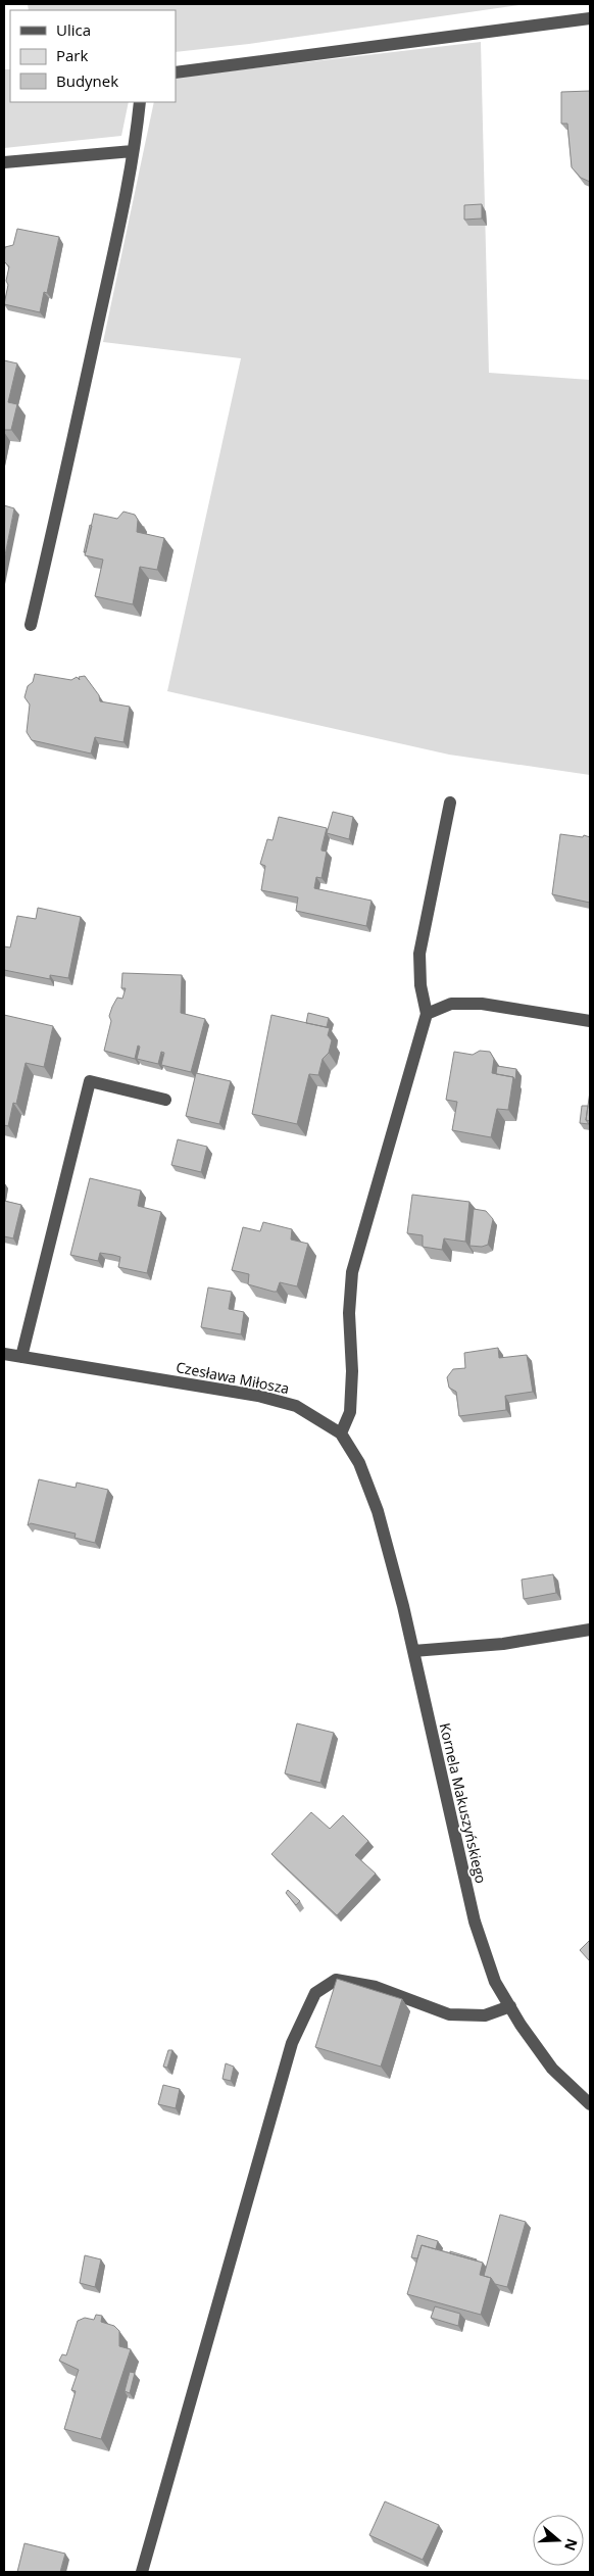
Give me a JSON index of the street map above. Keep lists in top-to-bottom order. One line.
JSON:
{"streets":{"street":["Czesława Miłosza","Kornela Makuszyńskiego"]},"crossings":[["Czesława Miłosza","Kornela Makuszyńskiego"]],"legend":["Ulica","Park","Budynek"],"north":"right"}
